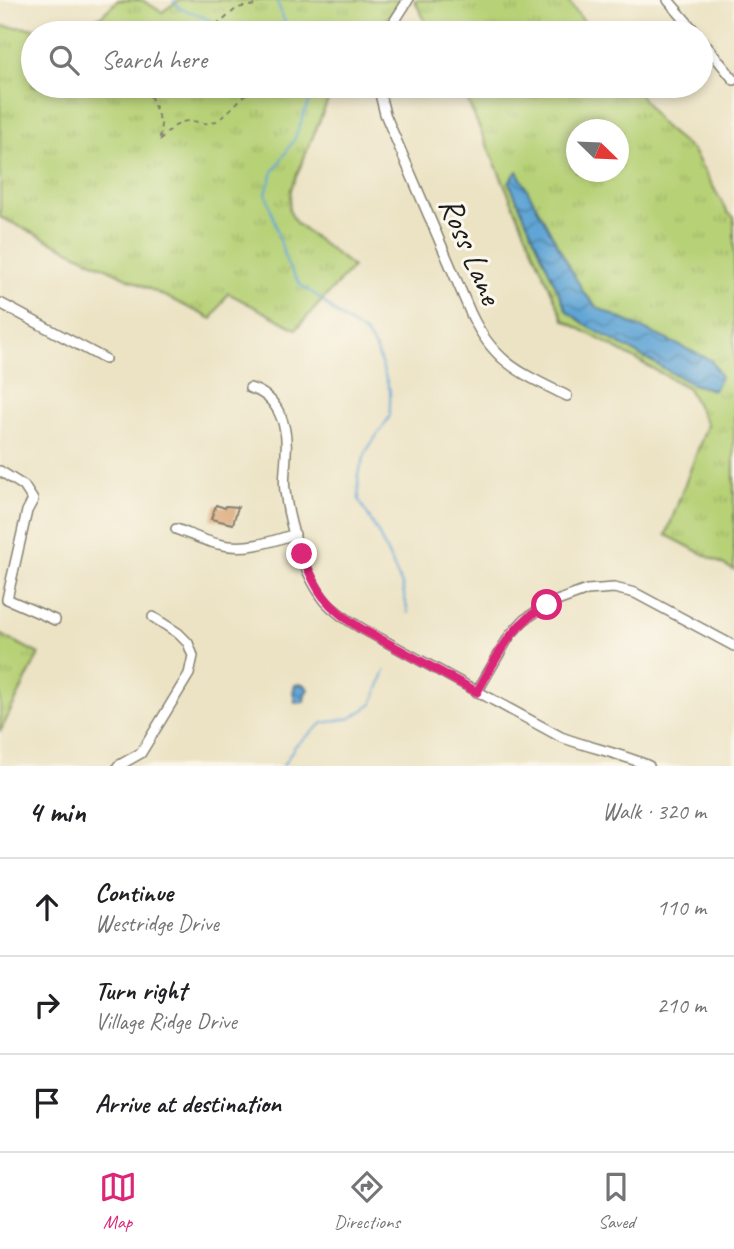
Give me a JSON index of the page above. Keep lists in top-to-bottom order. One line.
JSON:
{"streets":{"street":["Ross Lane"]},"north":"bottom right","page":{"search":"Search here","heading":["4 min","Walk · 320 m"],"list":[["Continue","Westridge Drive","110 m"],["Turn right","Village Ridge Drive","210 m"],"Arrive at destination"],"nav":["Map","Directions","Saved"]}}
